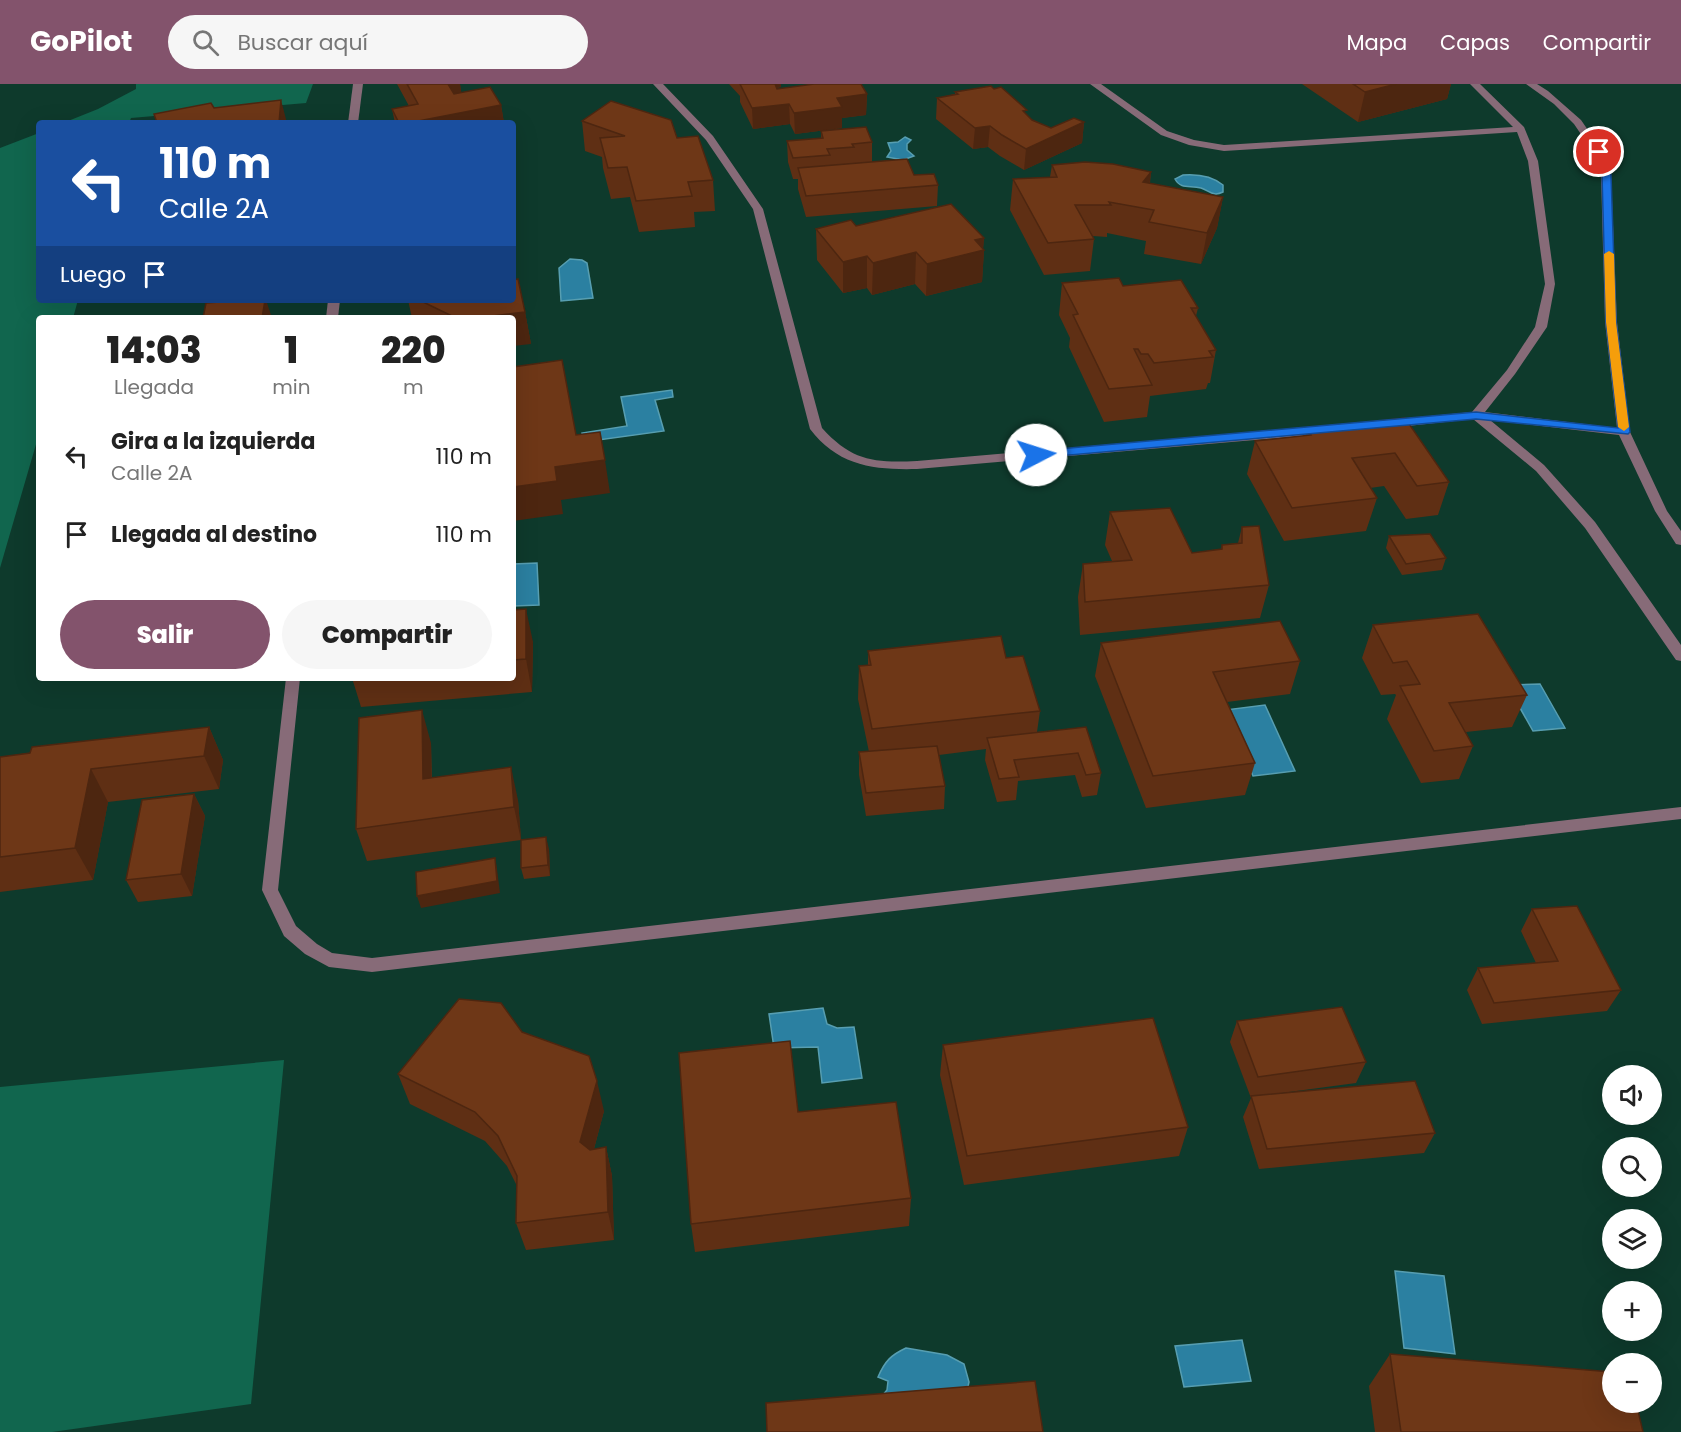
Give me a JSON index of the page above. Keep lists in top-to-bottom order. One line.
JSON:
{"page":{"header":"GoPilot","search":"Buscar aquí","nav":["Mapa","Capas","Compartir"],"turn":["110 m","Calle 2A"],"then":"Luego","eta":["14:03","Llegada","1","min","220","m"],"list":[{"name":"Gira a la izquierda","note":"Calle 2A","value":"110 m"},{"name":"Llegada al destino","value":"110 m"}],"buttons":["Salir","Compartir"],"map_buttons":["+","−"]}}
